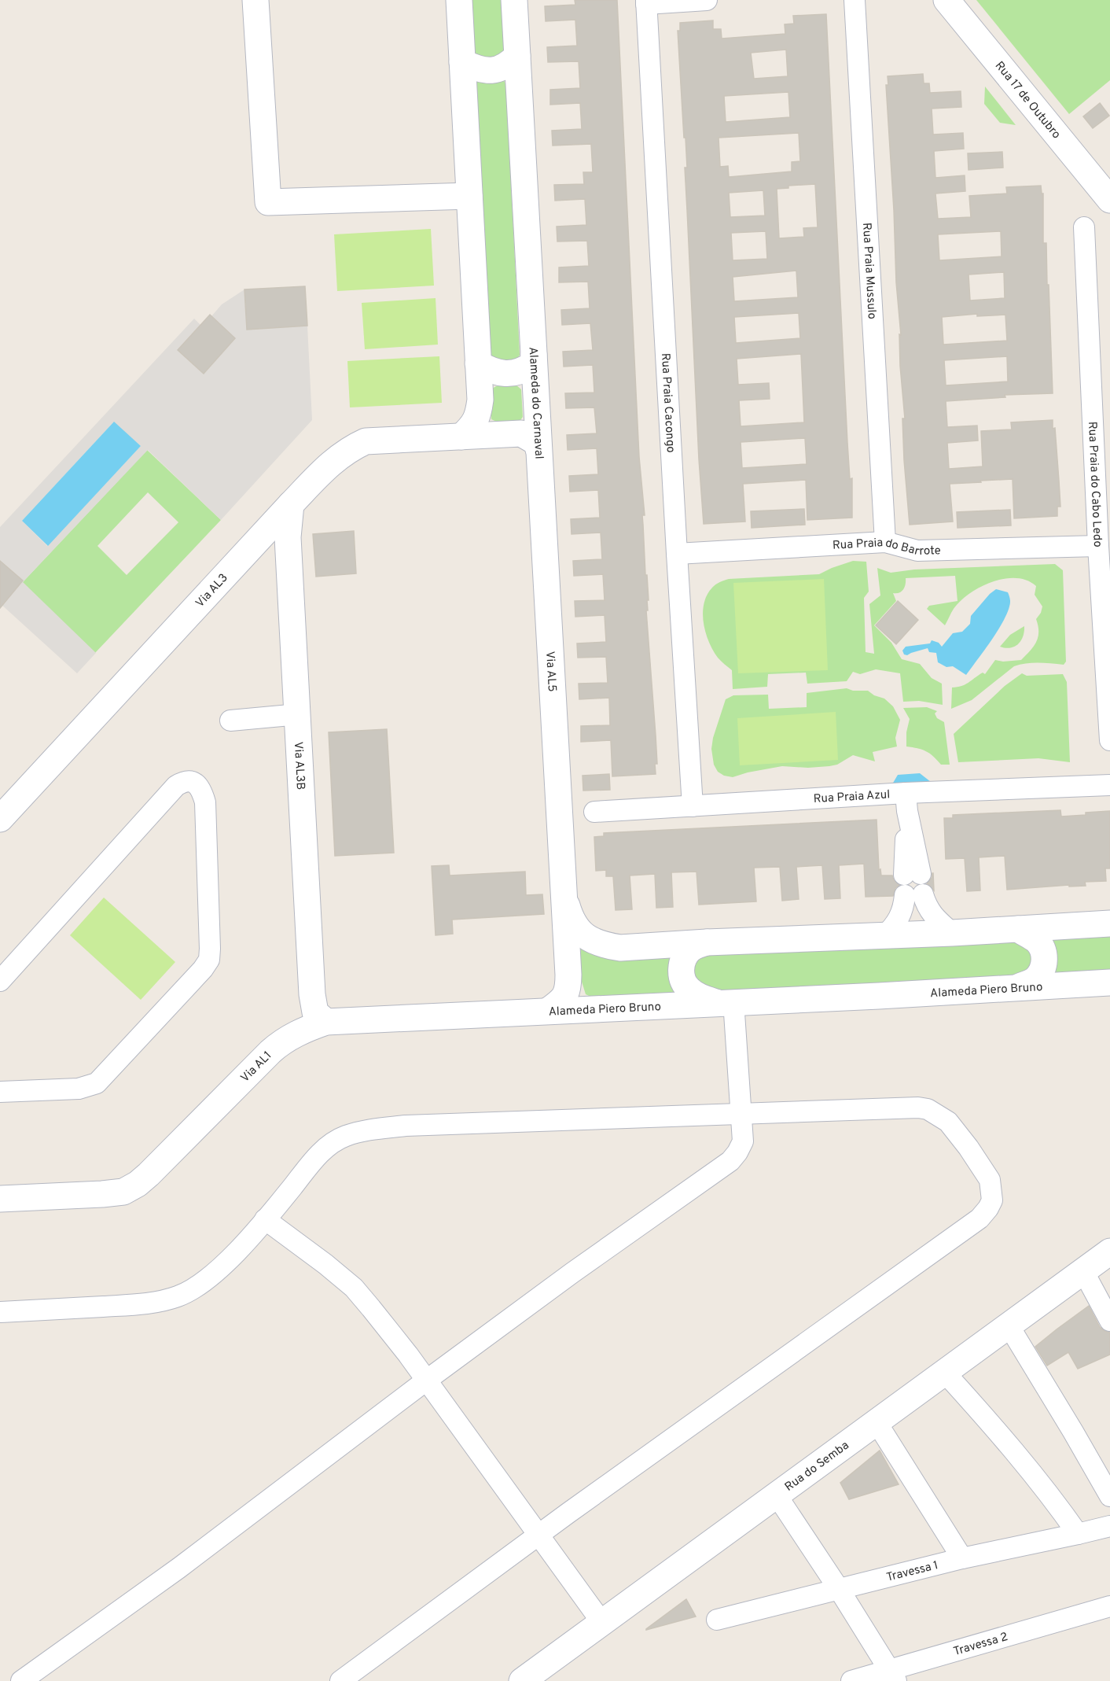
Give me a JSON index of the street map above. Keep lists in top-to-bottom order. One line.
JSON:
{"streets":{"street":["Rua 17 de Outubro","Rua Praia Mussulo","Alameda do Carnaval","Rua Praia Cacongo","Rua Praia do Cabo Ledo","Rua Praia do Barrote","Via AL3","Via AL5","Via AL3B","Rua Praia Azul","Alameda Piero Bruno","Via AL1","Rua do Semba","Travessa 1","Travessa 2"]},"crossings":[["Rua Praia Mussulo","Rua Praia do Barrote"],["Alameda do Carnaval","Via AL3"],["Alameda do Carnaval","Via AL5"],["Rua Praia Cacongo","Rua Praia do Barrote"],["Rua Praia Cacongo","Rua Praia Azul"],["Rua Praia do Cabo Ledo","Rua Praia do Barrote"],["Via AL3","Via AL3B"],["Via AL5","Alameda Piero Bruno"],["Via AL3B","Via AL1"],["Alameda Piero Bruno","Via AL1"]]}
